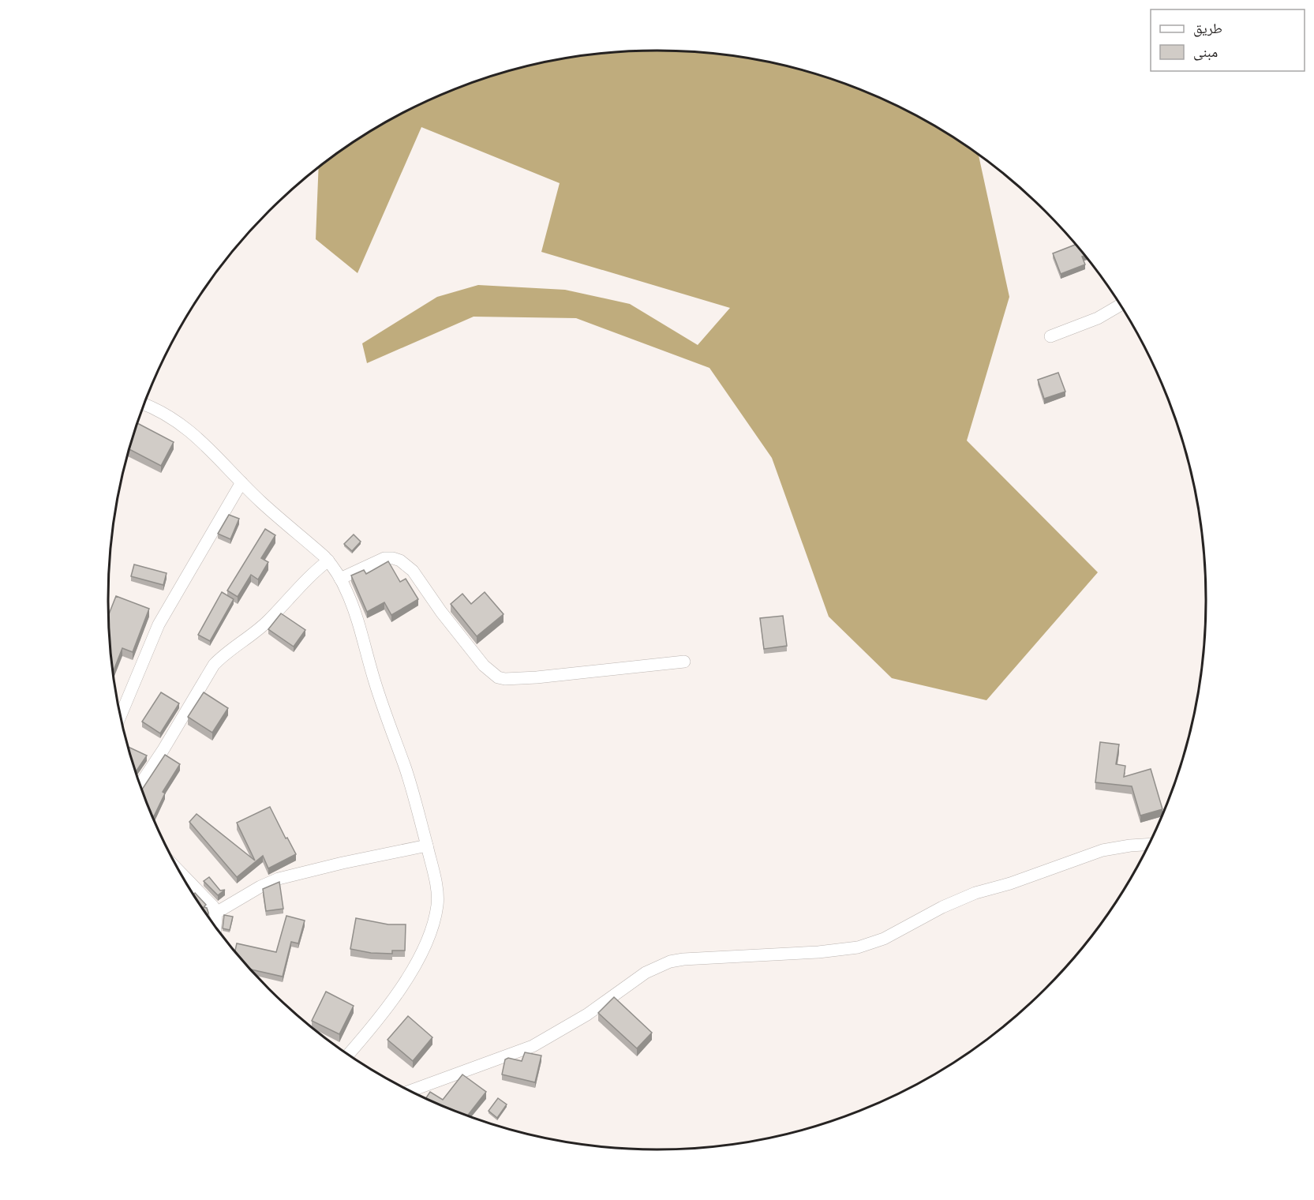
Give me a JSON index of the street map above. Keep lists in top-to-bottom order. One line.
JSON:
{"legend":["طريق","مبنى"]}
